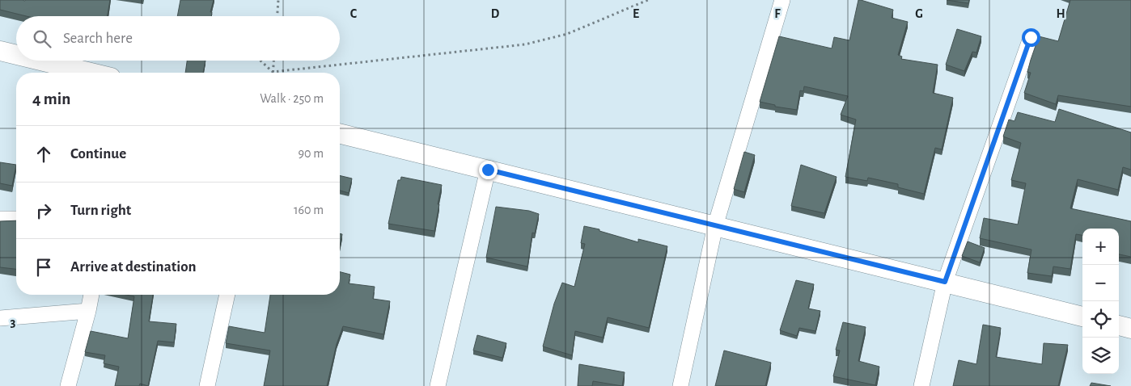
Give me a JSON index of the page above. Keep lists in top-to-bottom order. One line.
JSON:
{"page":{"search":"Search here","heading":["4 min","Walk · 250 m"],"list":[["Continue","90 m"],["Turn right","160 m"],"Arrive at destination"],"map_buttons":["+","−"]},"grid":{"columns":["C","D","E","F","G","H"],"rows":["3"]}}
